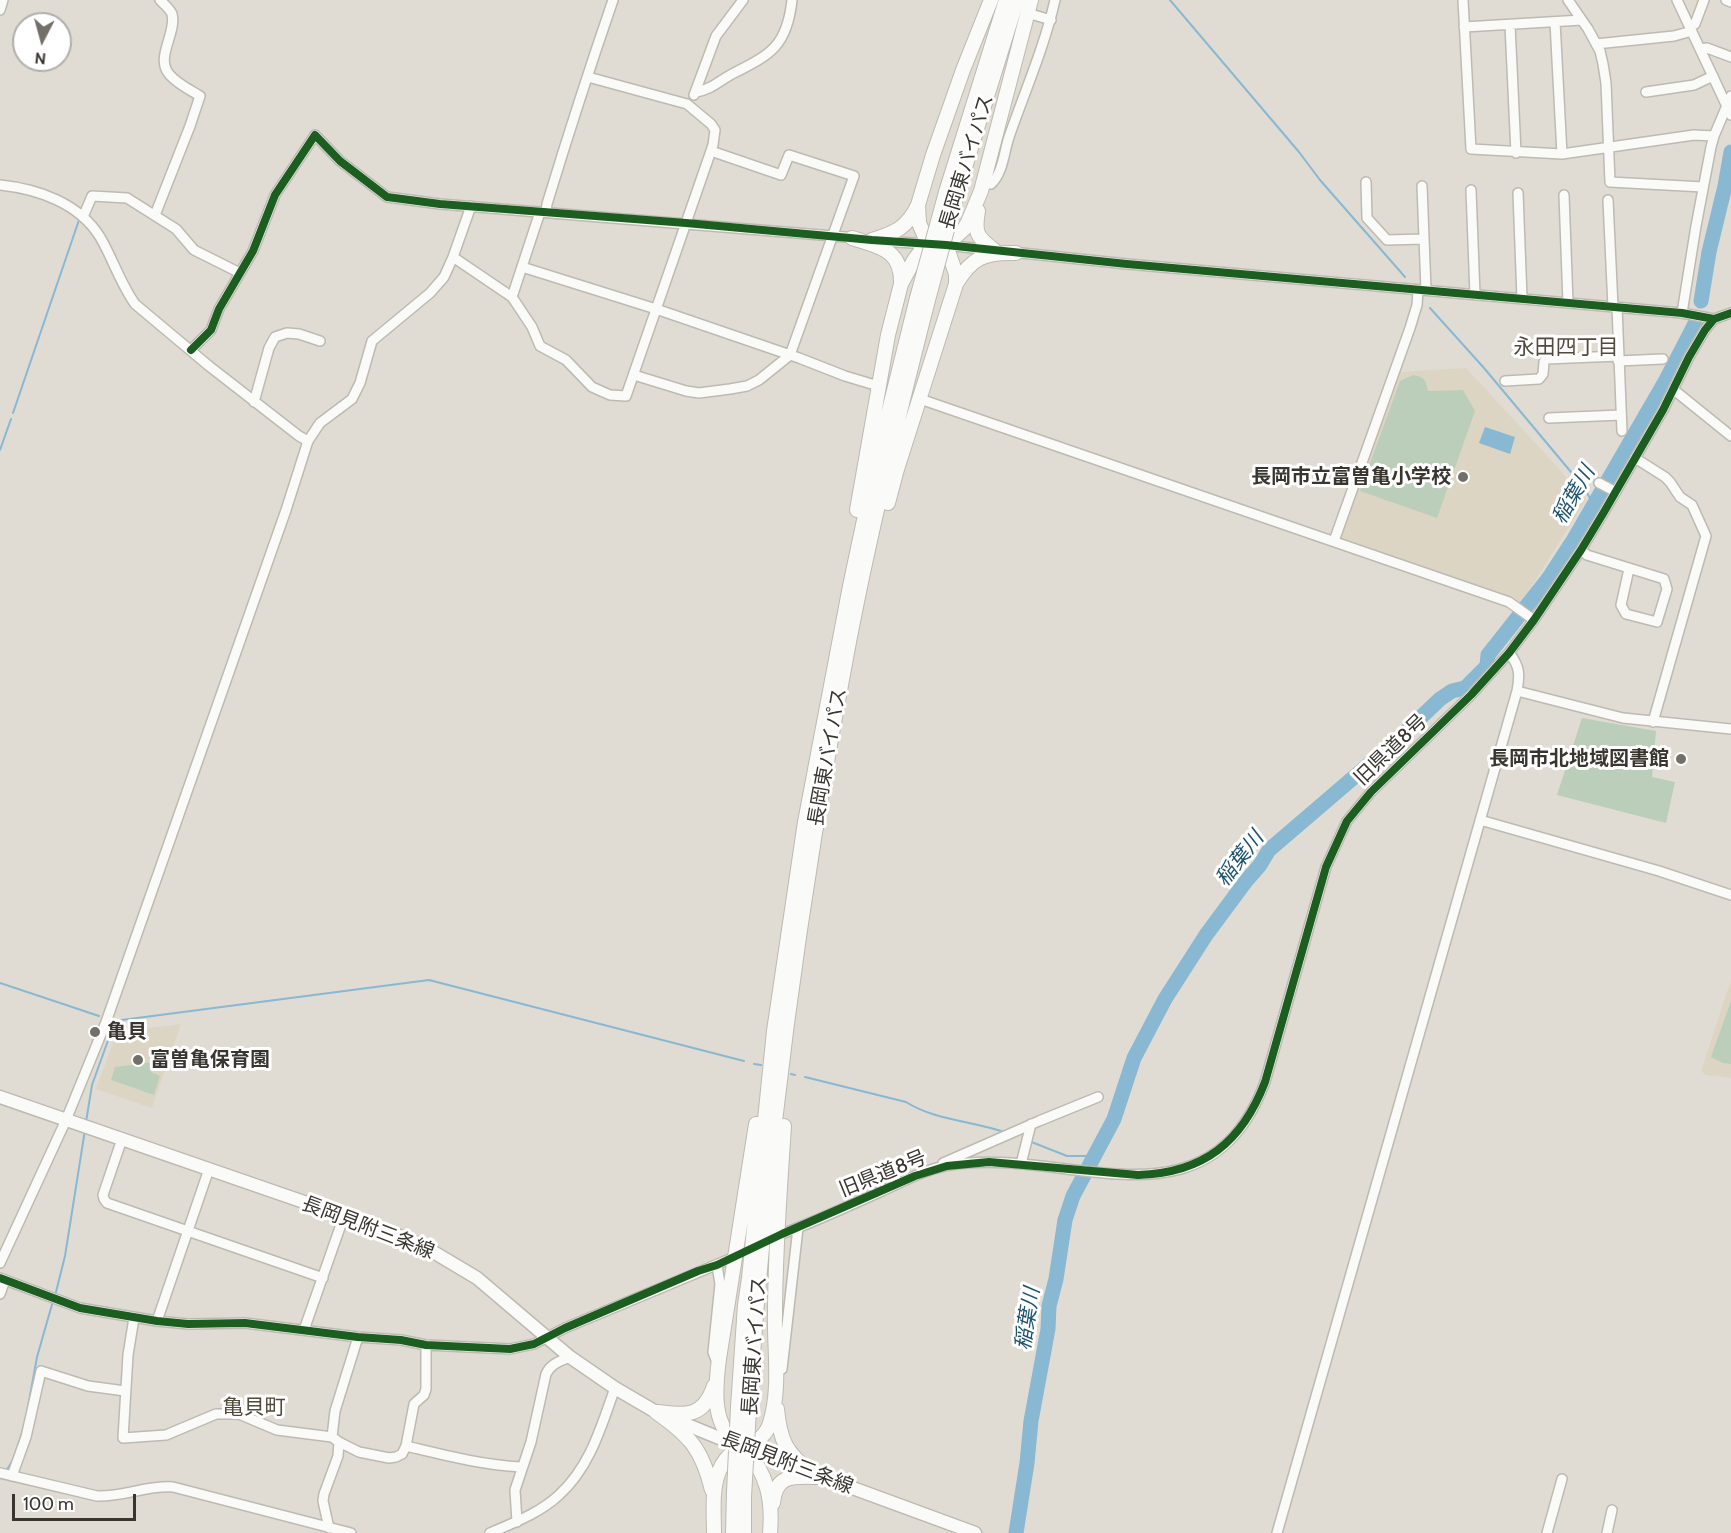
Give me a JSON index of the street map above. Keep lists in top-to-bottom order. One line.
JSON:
{"streets":{"highway":["長岡東バイパス"],"main road":["長岡見附三条線"],"street":["旧県道8号"]},"districts":["永田四丁目","亀貝町"],"water":["稲葉川"],"places":["長岡市立富曽亀小学校","長岡市北地域図書館","亀貝","富曽亀保育園"],"scale_bar":"100 m","north":"bottom"}
